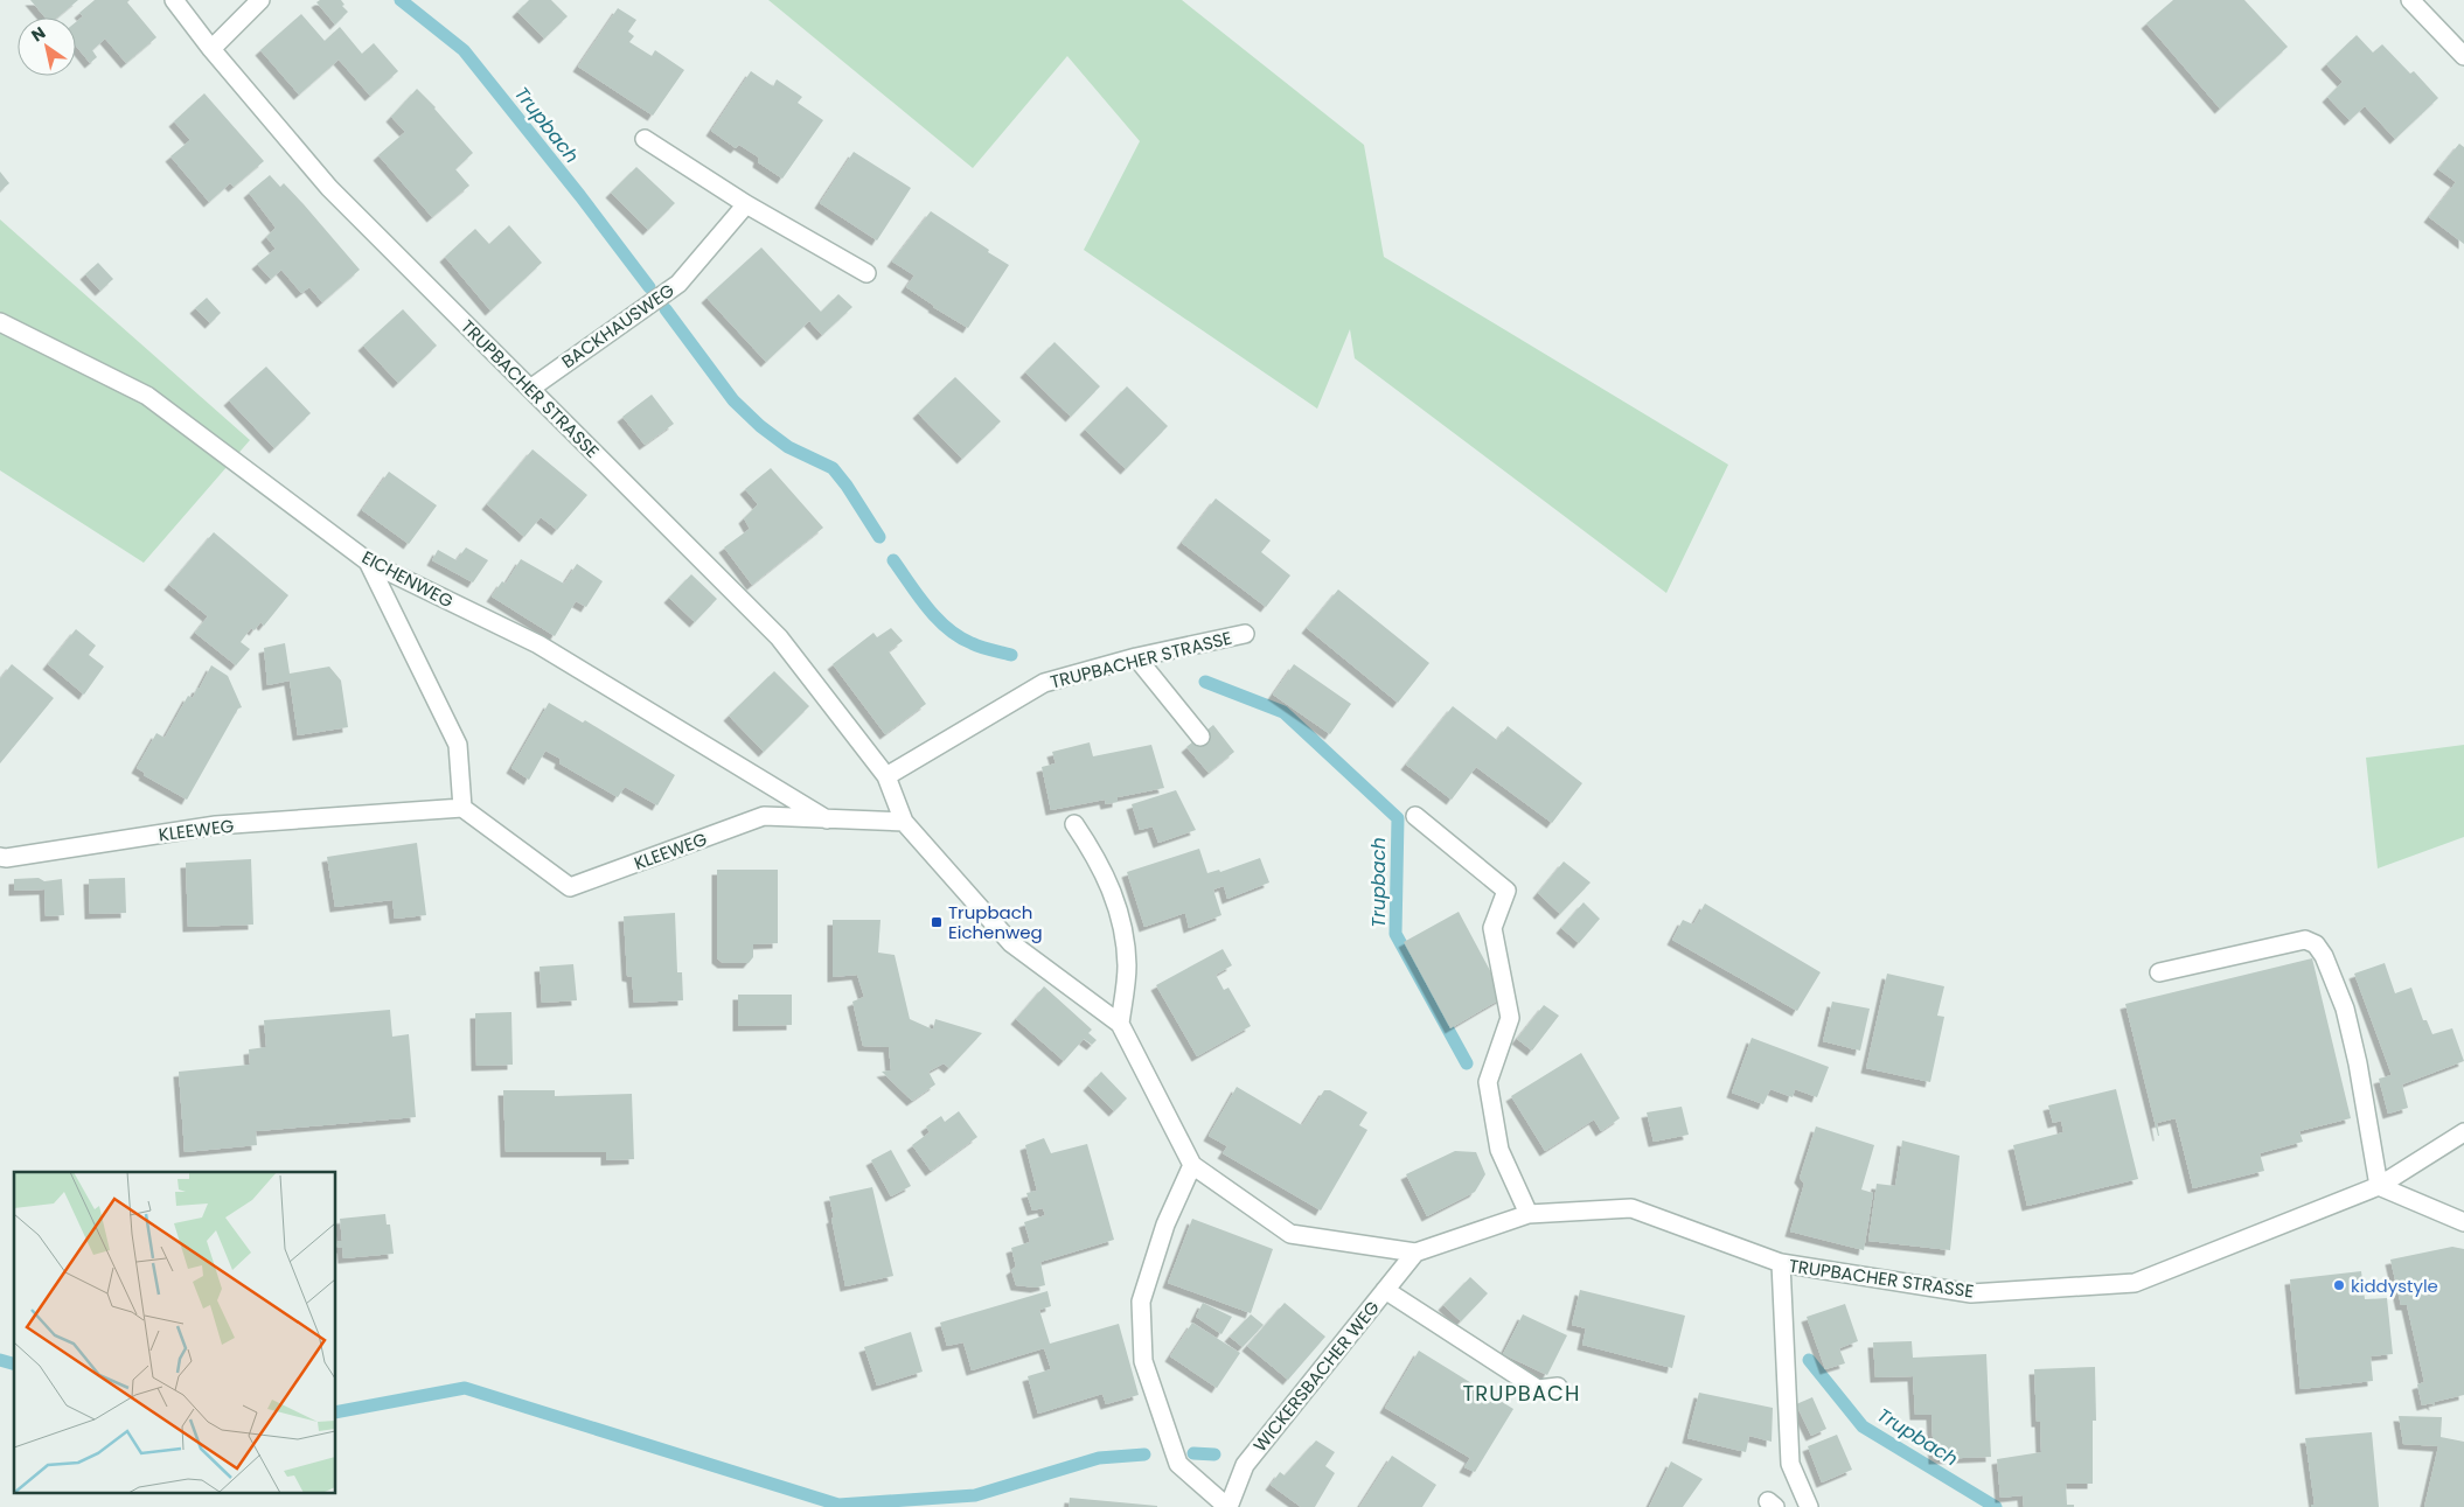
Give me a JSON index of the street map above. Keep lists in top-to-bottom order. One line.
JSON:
{"streets":{"street":["BACKHAUSWEG","TRUPBACHER STRASSE","EICHENWEG","KLEEWEG","WICKERSBACHER WEG"]},"crossings":[["BACKHAUSWEG","TRUPBACHER STRASSE"],["TRUPBACHER STRASSE","KLEEWEG"],["TRUPBACHER STRASSE","WICKERSBACHER WEG"],["EICHENWEG","KLEEWEG"]],"districts":["TRUPBACH"],"water":["Trupbach"],"places":{"transit":["Trupbach Eichenweg"],"other":["kiddystyle"]},"north":"top left"}
